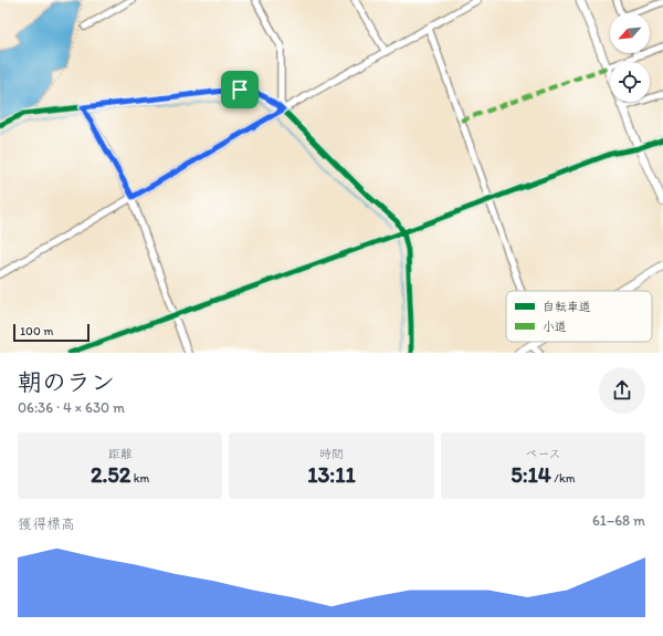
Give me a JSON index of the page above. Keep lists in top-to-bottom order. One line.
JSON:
{"legend":["自転車道","小道"],"scale_bar":"100 m","north":"bottom left","page":{"scale":"100 m","heading":["朝のラン","06:36 · 4 × 630 m"],"stats":[["距離","2.52 km"],["時間","13:11"],["ペース","5:14 /km"]],"chart":["獲得標高","61–68 m"]}}
